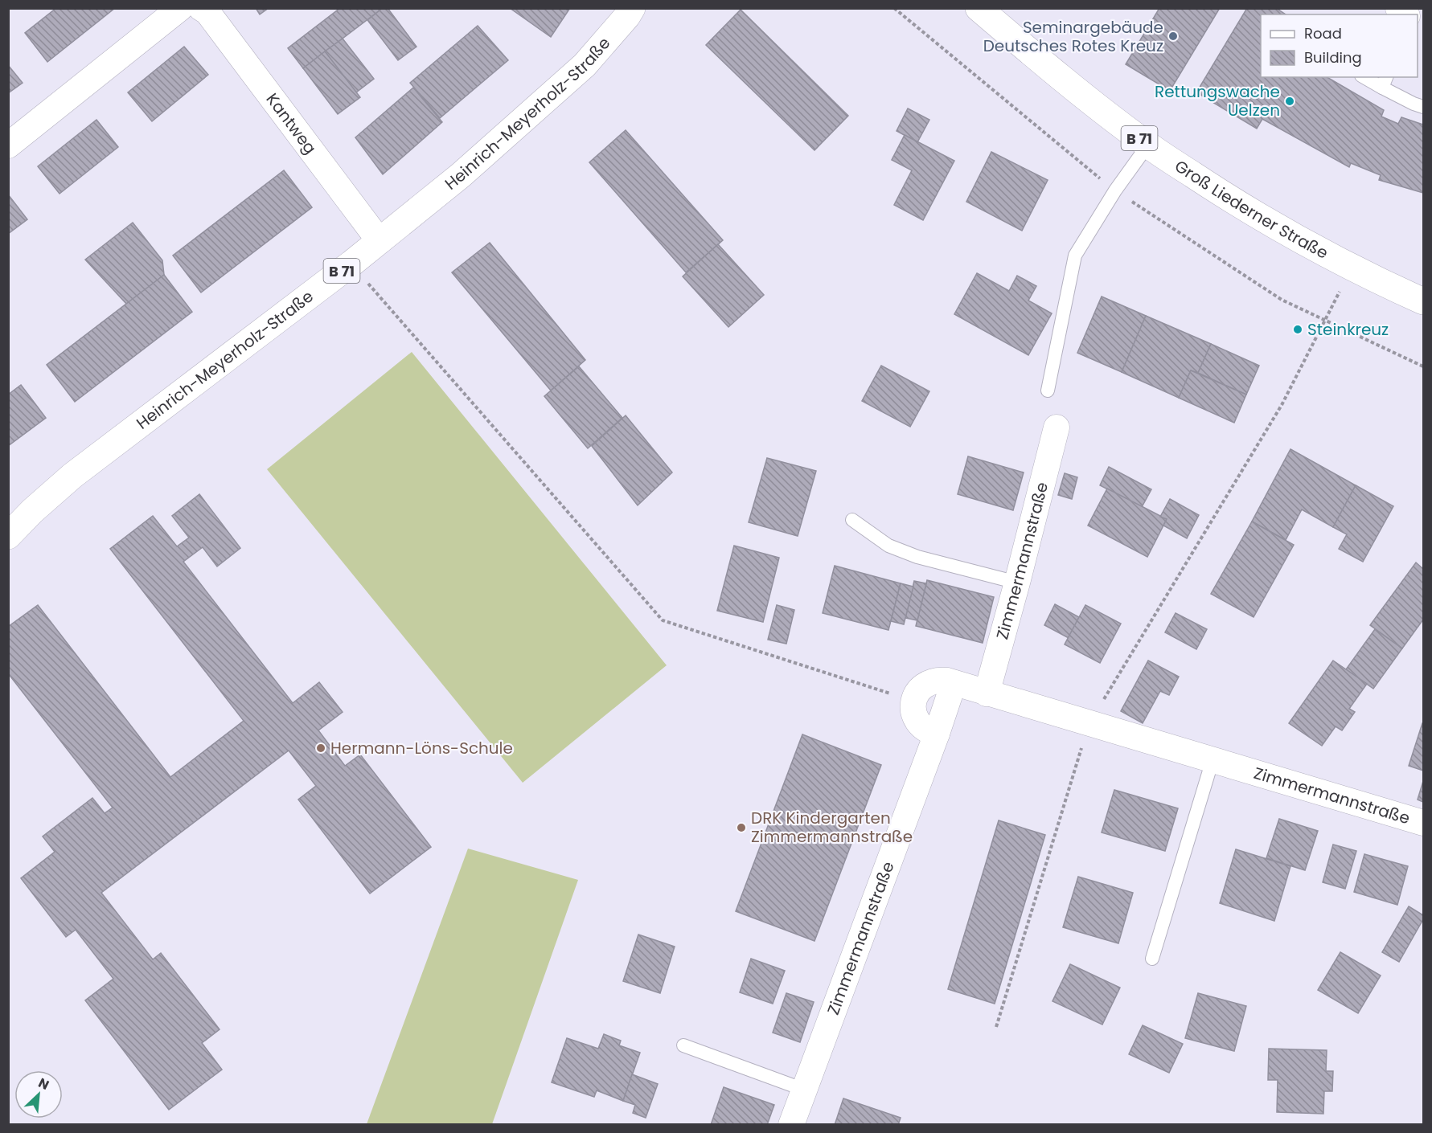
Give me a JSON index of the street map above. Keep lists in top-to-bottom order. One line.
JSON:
{"streets":{"main road":["Heinrich-Meyerholz-Straße","B 71","Groß Liederner Straße"],"street":["Kantweg","Zimmermannstraße"]},"crossings":[["Heinrich-Meyerholz-Straße","Kantweg"]],"places":["Seminargebäude Deutsches Rotes Kreuz","Rettungswache Uelzen","Steinkreuz","Hermann-Löns-Schule","DRK Kindergarten Zimmermannstraße"],"legend":["Road","Building"],"north":"top right"}
